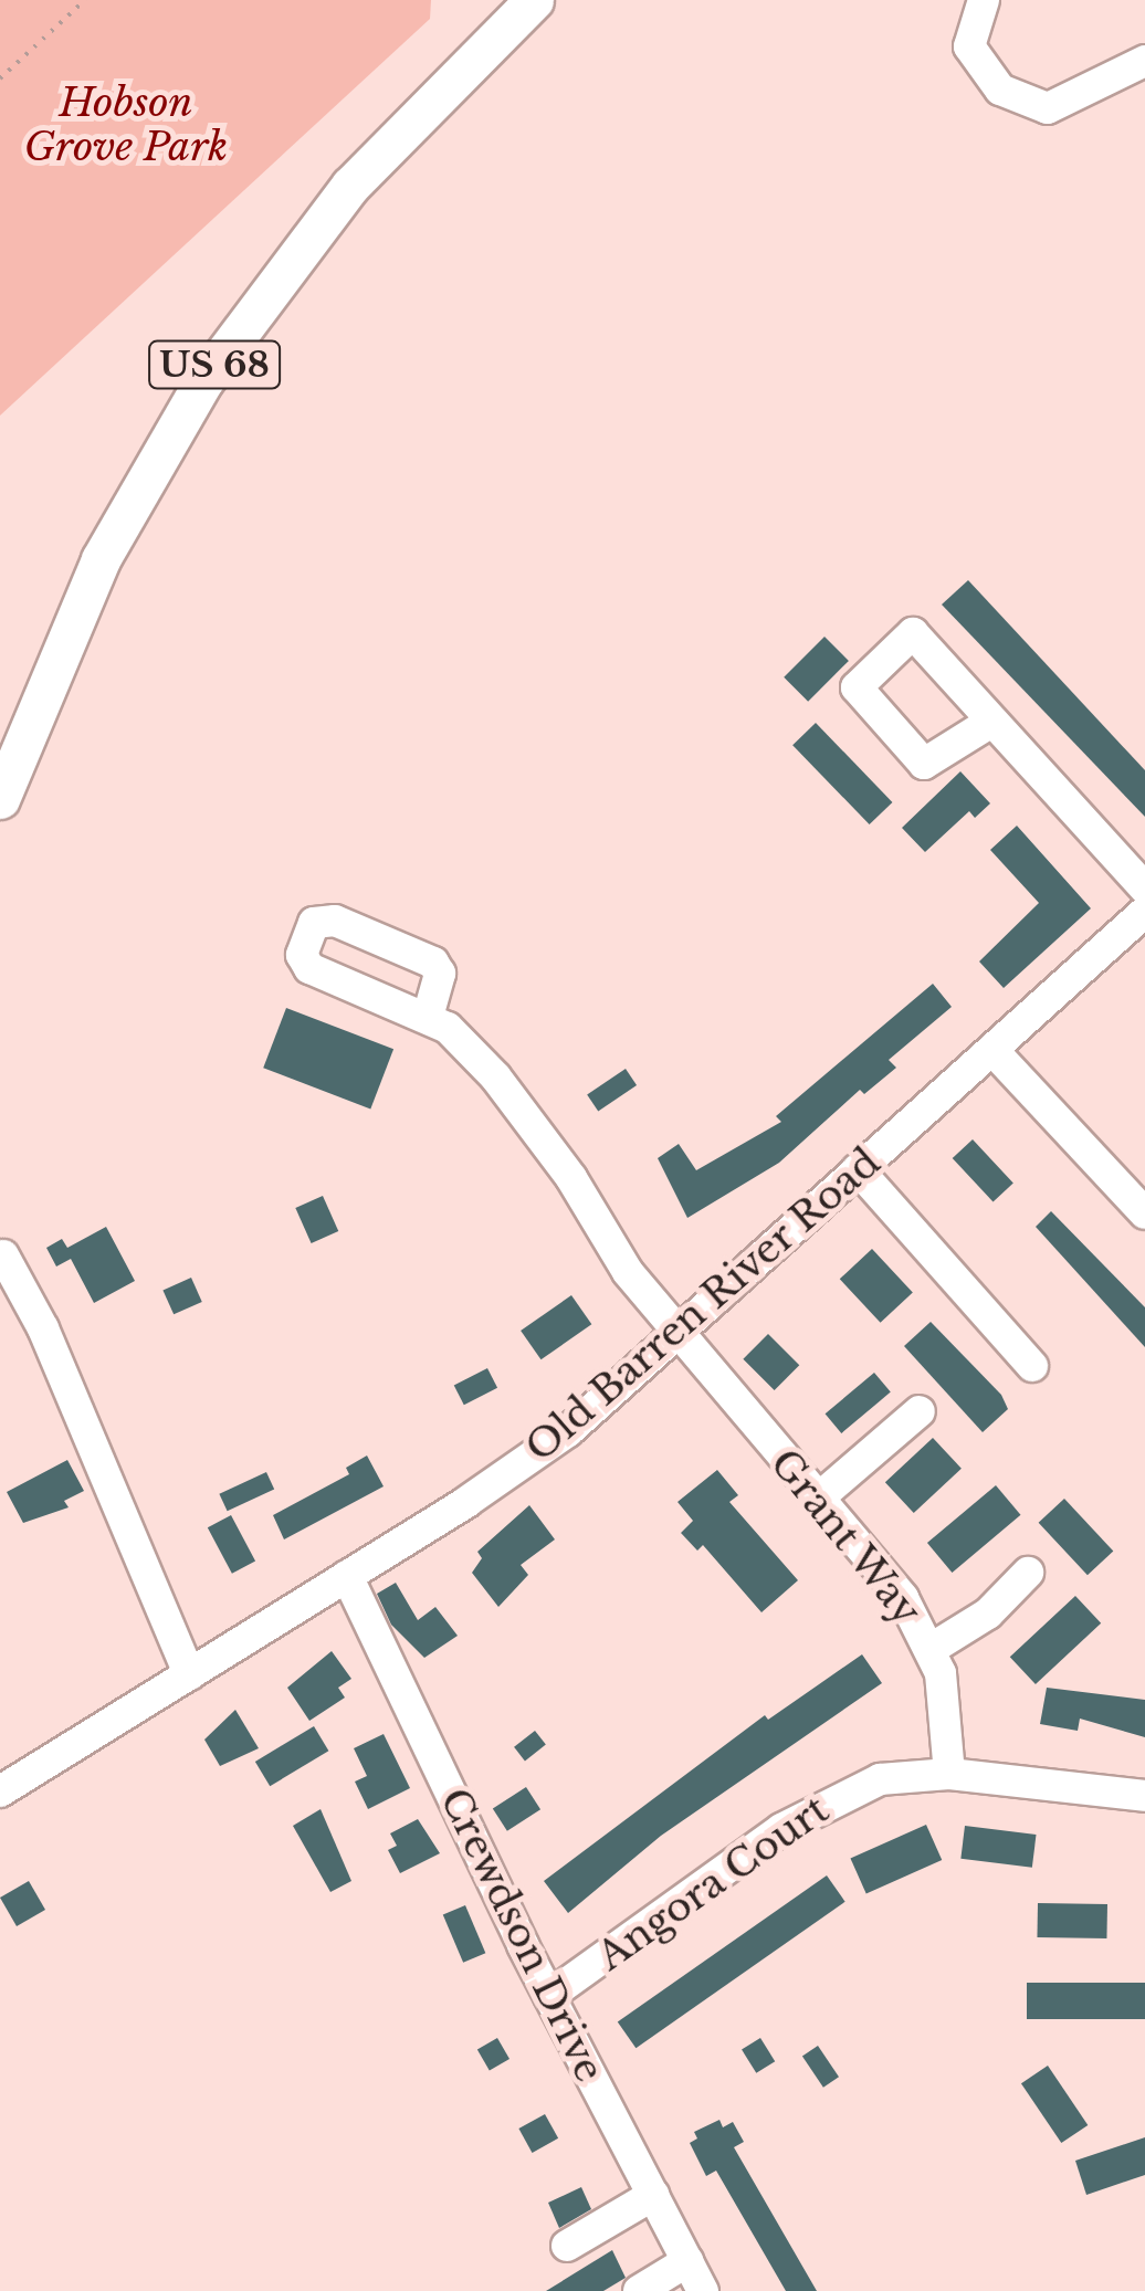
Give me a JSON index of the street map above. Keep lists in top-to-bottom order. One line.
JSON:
{"streets":{"main road":["US 68"],"street":["Old Barren River Road","Grant Way","Angora Court","Crewdson Drive"]},"crossings":[["Old Barren River Road","Grant Way"],["Old Barren River Road","Crewdson Drive"],["Grant Way","Angora Court"],["Angora Court","Crewdson Drive"]],"parks":["Hobson Grove Park"]}
